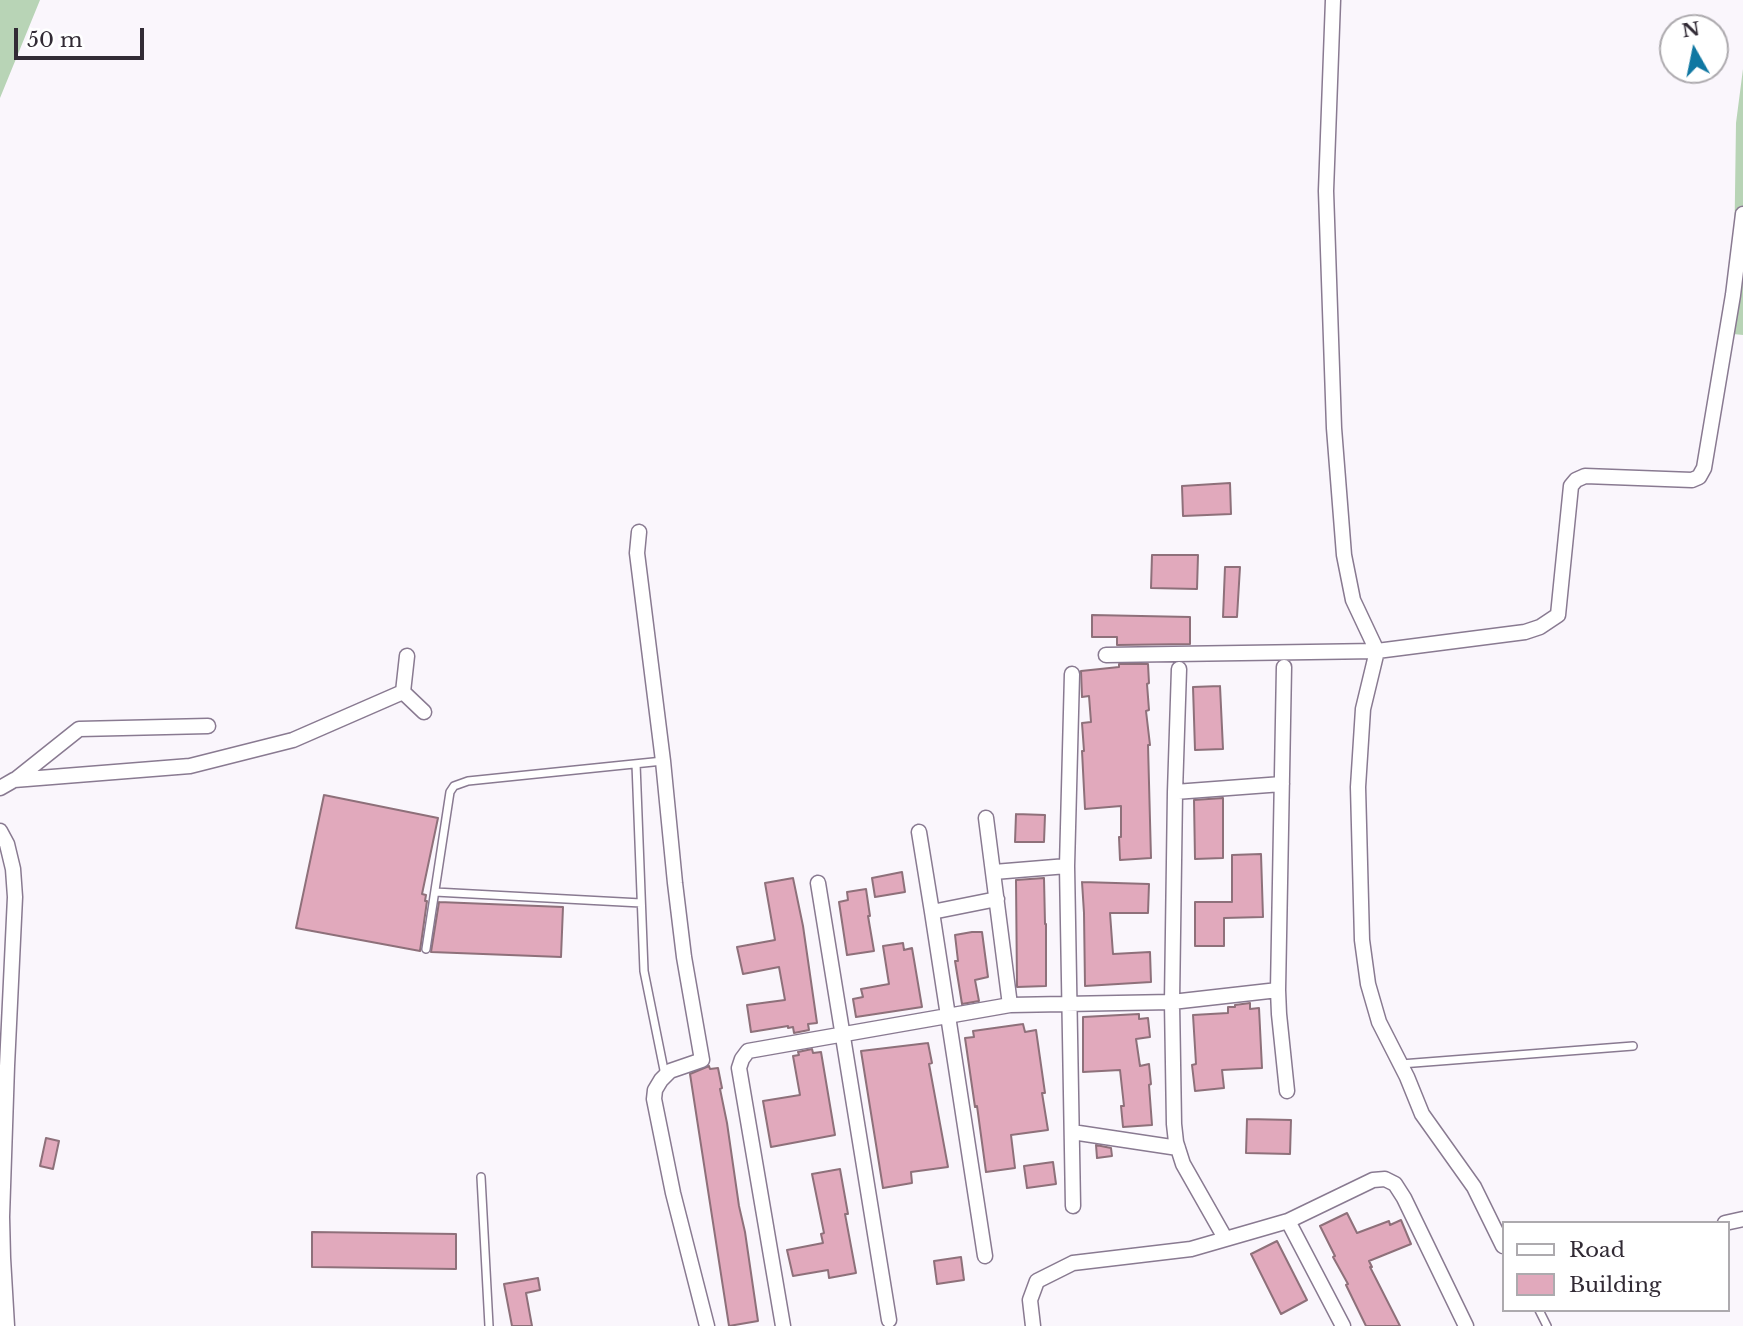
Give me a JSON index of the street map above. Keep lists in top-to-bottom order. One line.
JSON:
{"legend":["Road","Building"],"scale_bar":"50 m","north":"top"}
